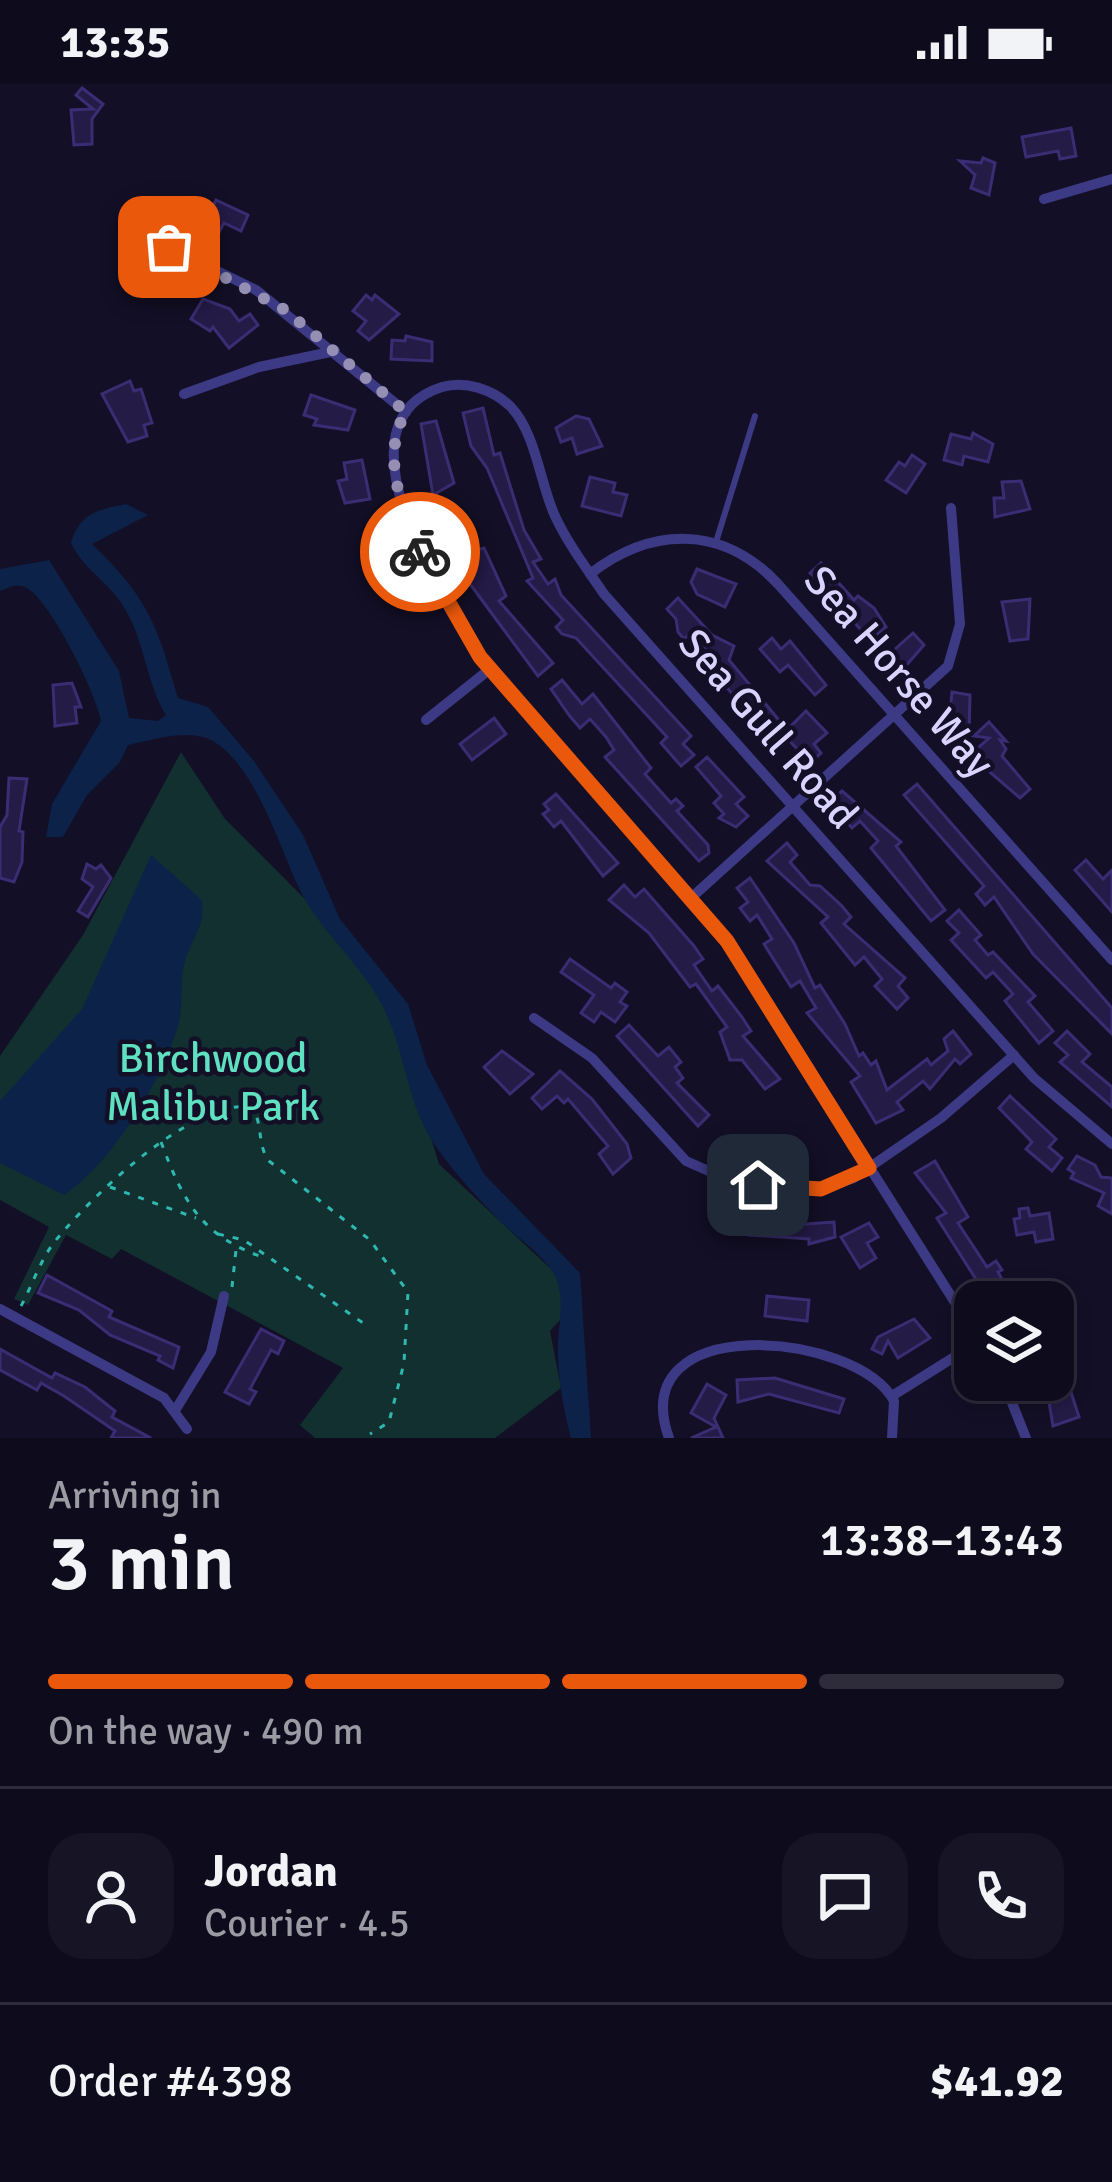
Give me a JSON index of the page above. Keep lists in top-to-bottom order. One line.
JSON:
{"streets":{"street":["Sea Horse Way","Sea Gull Road"]},"crossings":[["Sea Horse Way","Sea Gull Road"]],"parks":["Birchwood Malibu Park"],"page":{"status":"13:35","heading":["3 min","Arriving in","13:38–13:43"],"panel":["Jordan","Courier · 4.5","Order #4398","$41.92"],"bar":"On the way · 490 m"}}
